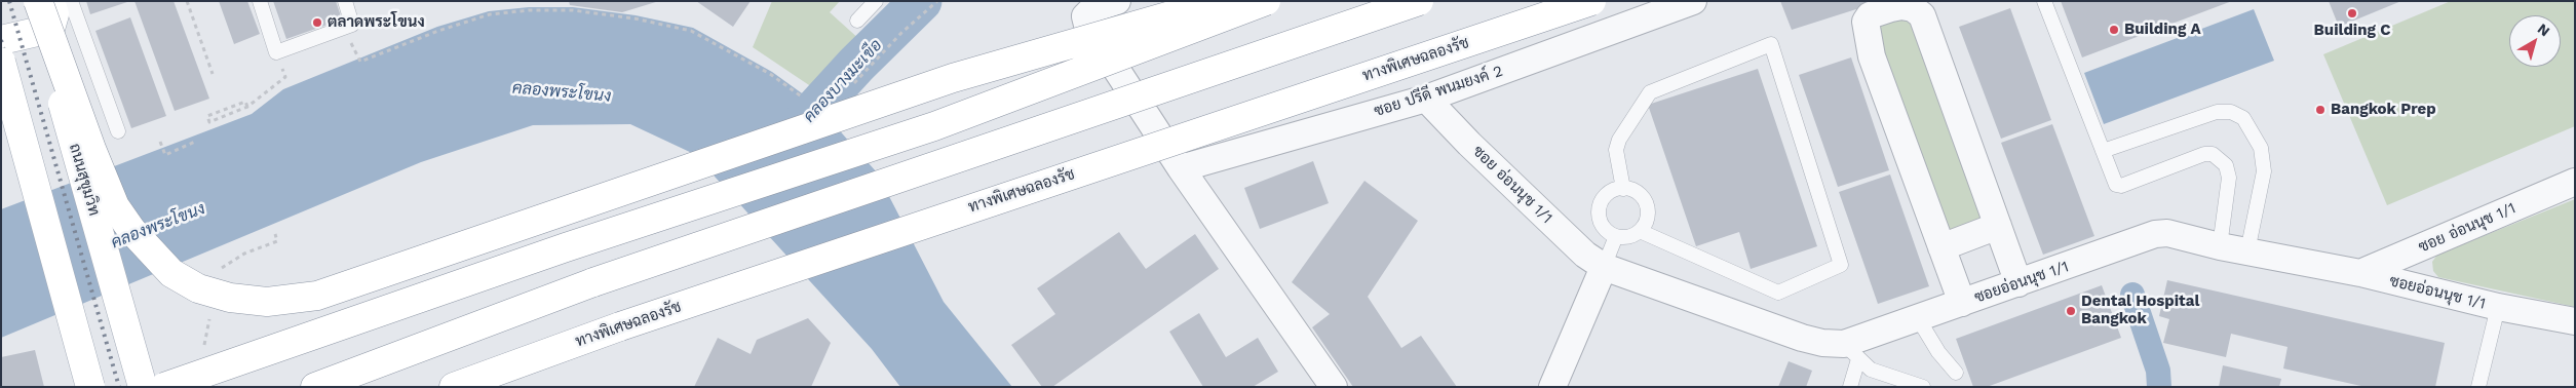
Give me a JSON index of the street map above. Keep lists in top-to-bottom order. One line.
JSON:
{"streets":{"main road":["ทางพิเศษฉลองรัช","ถนนสุขุมวิท"],"street":["ซอย ปรีดี พนมยงค์ 2","ซอย อ่อนนุช 1/1","ซอยอ่อนนุช 1/1"]},"crossings":[["ซอย ปรีดี พนมยงค์ 2","ซอย อ่อนนุช 1/1"],["ซอย อ่อนนุช 1/1","ซอยอ่อนนุช 1/1"]],"water":["คลองบางมะเขือ","คลองพระโขนง"],"places":["Building C","ตลาดพระโขนง","Building A","Bangkok Prep","Dental Hospital Bangkok"],"north":"top right"}
